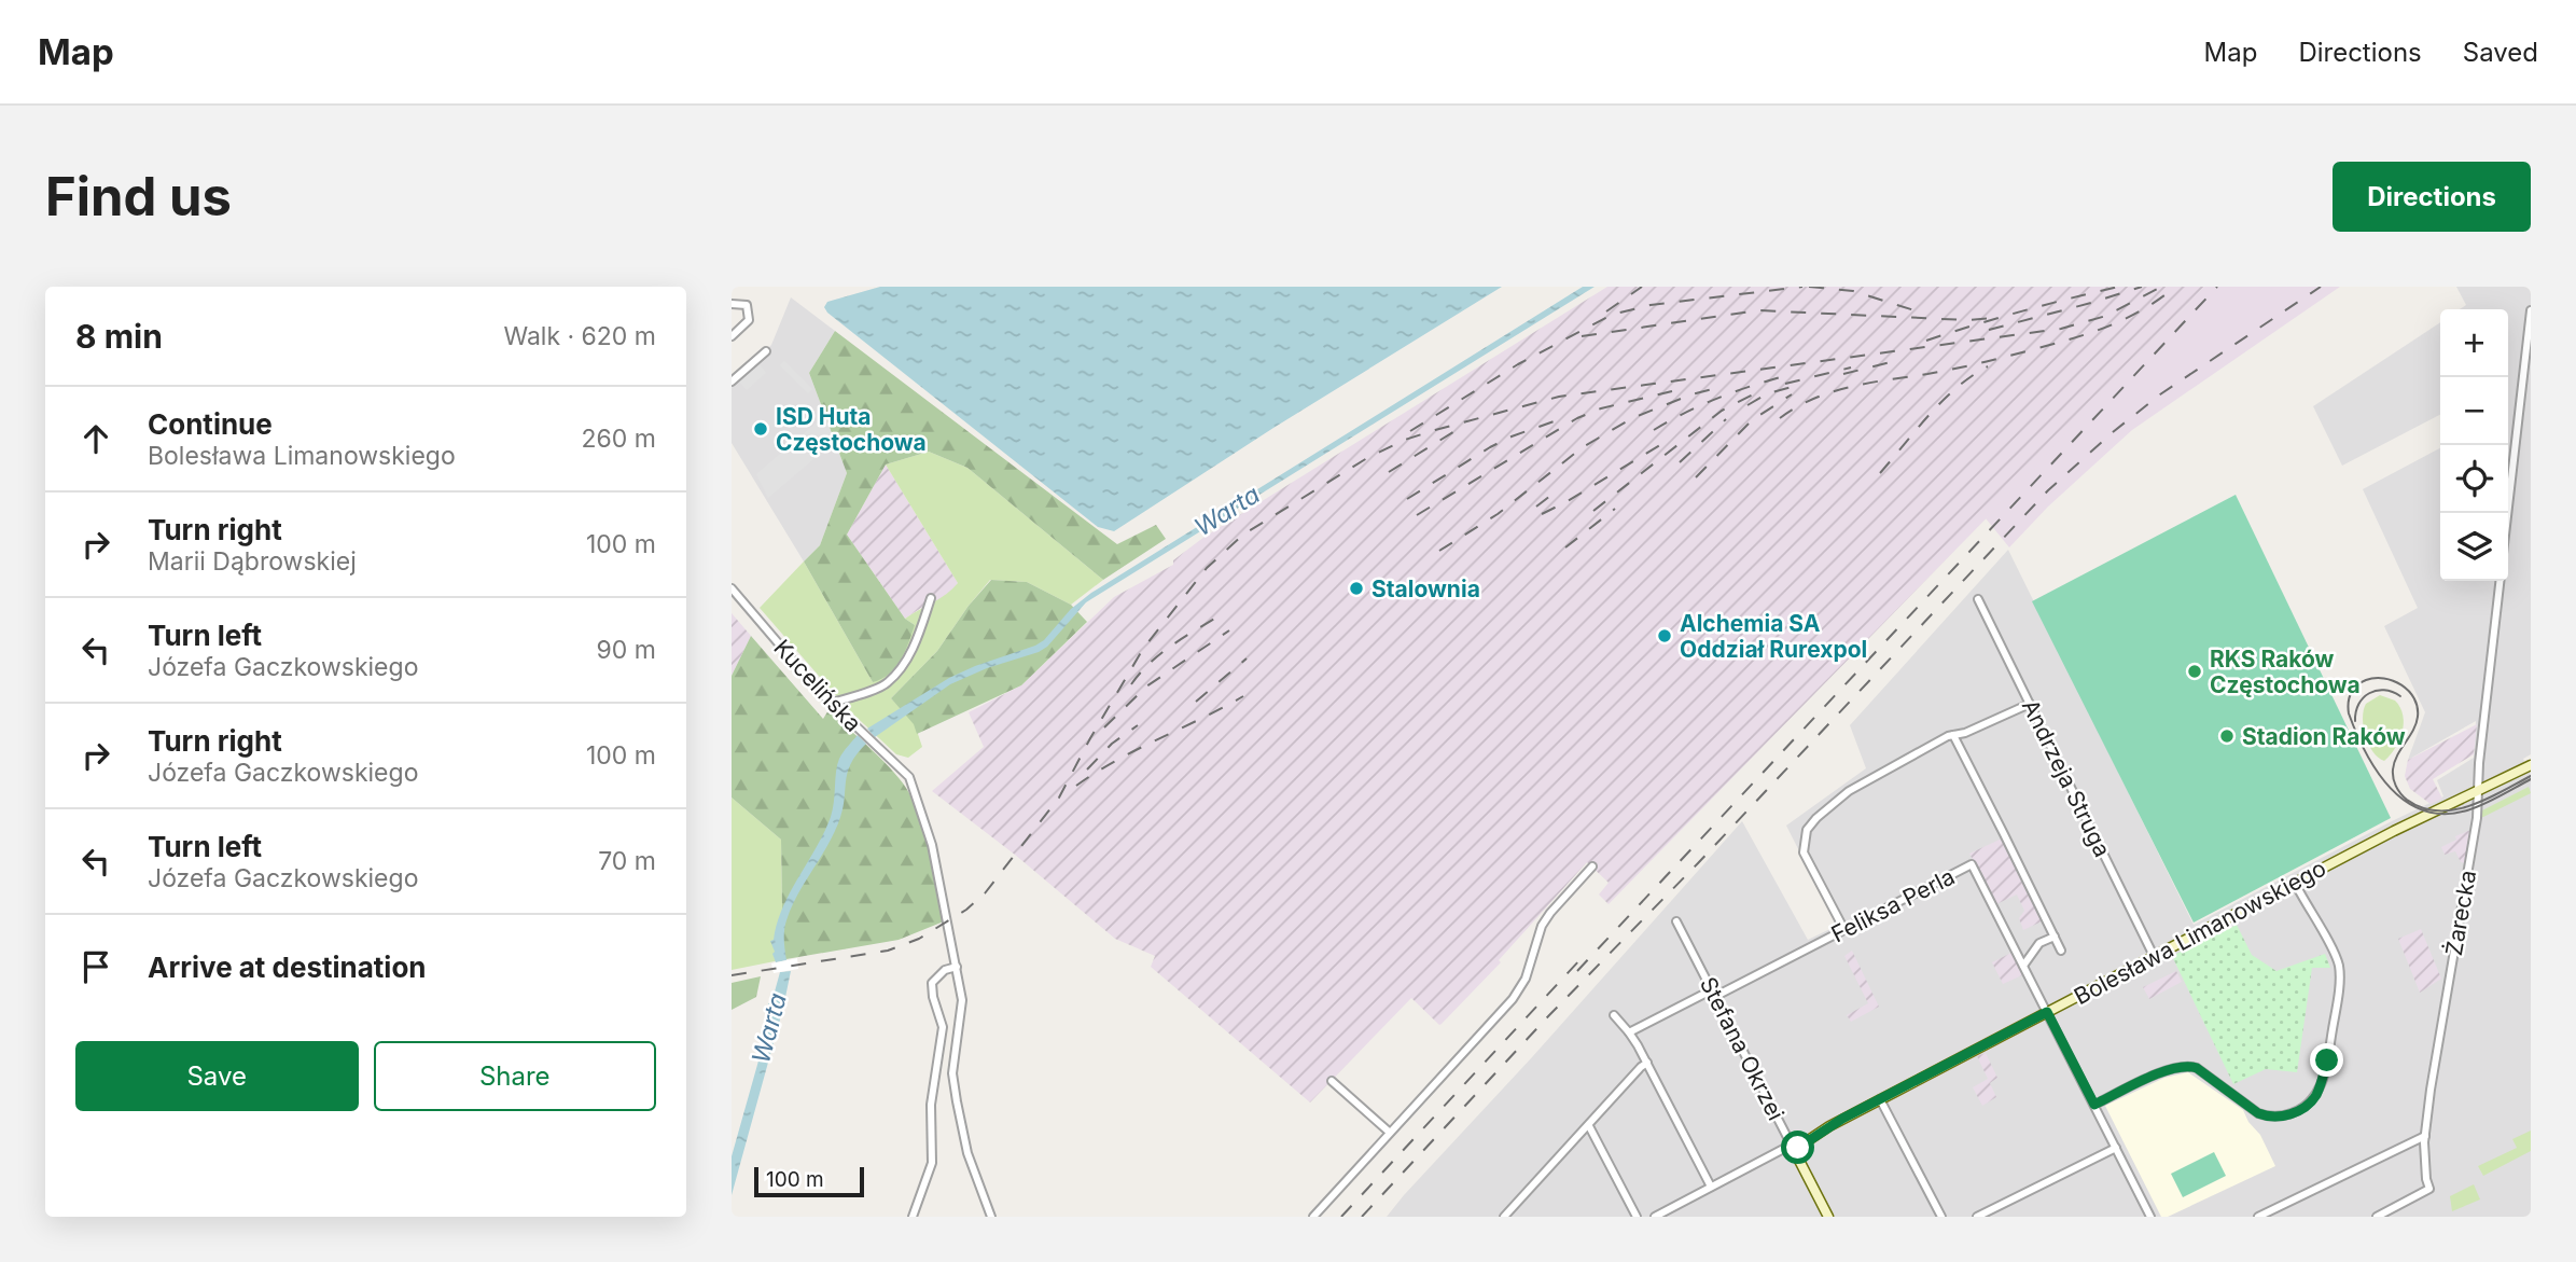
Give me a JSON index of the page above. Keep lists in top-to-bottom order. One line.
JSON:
{"streets":{"street":["Kucelińska","Andrzeja Struga","Feliksa Perla","Żarecka","Bolesława Limanowskiego","Stefana Okrzei"]},"crossings":[["Andrzeja Struga","Bolesława Limanowskiego"],["Feliksa Perla","Bolesława Limanowskiego"],["Feliksa Perla","Stefana Okrzei"],["Żarecka","Bolesława Limanowskiego"],["Bolesława Limanowskiego","Stefana Okrzei"]],"water":["Warta"],"places":["ISD Huta Częstochowa","Stalownia","Alchemia SA Oddział Rurexpol","RKS Raków Częstochowa","Stadion Raków"],"scale_bar":"100 m","page":{"header":"Map","nav":["Map","Directions","Saved"],"buttons":["Directions",["Save","Share"]],"title":"Find us","heading":["8 min","Walk · 620 m"],"map_buttons":["+","−"],"list":[["Continue","Bolesława Limanowskiego","260 m"],["Turn right","Marii Dąbrowskiej","100 m"],["Turn left","Józefa Gaczkowskiego","90 m"],["Turn right","Józefa Gaczkowskiego","100 m"],["Turn left","Józefa Gaczkowskiego","70 m"],"Arrive at destination"],"scale":"100 m"}}
